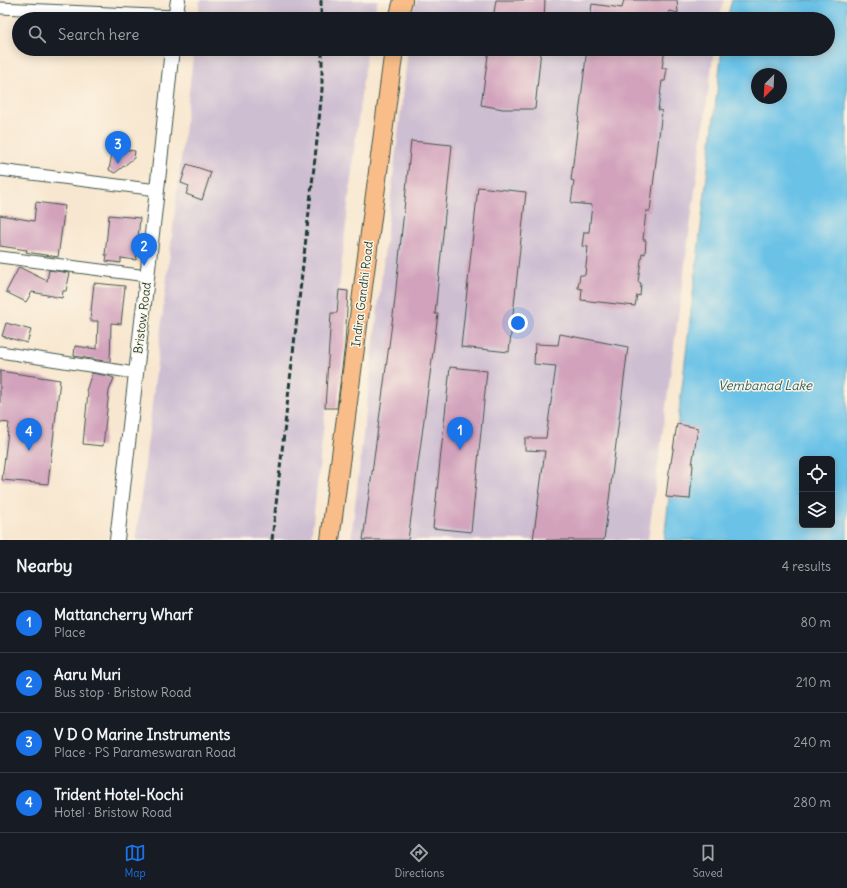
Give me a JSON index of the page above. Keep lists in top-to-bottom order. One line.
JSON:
{"streets":{"highway":["Indira Gandhi Road"],"street":["Bristow Road"]},"water":["Vembanad Lake"],"north":"bottom left","page":{"search":"Search here","pins":["3","2","1","4"],"heading":["Nearby","4 results"],"list":[{"mark":"1","name":"Mattancherry Wharf","note":"Place","value":"80 m"},{"mark":"2","name":"Aaru Muri","note":"Bus stop · Bristow Road","value":"210 m"},{"mark":"3","name":"V D O Marine Instruments","note":"Place · PS Parameswaran Road","value":"240 m"},{"mark":"4","name":"Trident Hotel-Kochi","note":"Hotel · Bristow Road","value":"280 m"}],"nav":["Map","Directions","Saved"]}}
